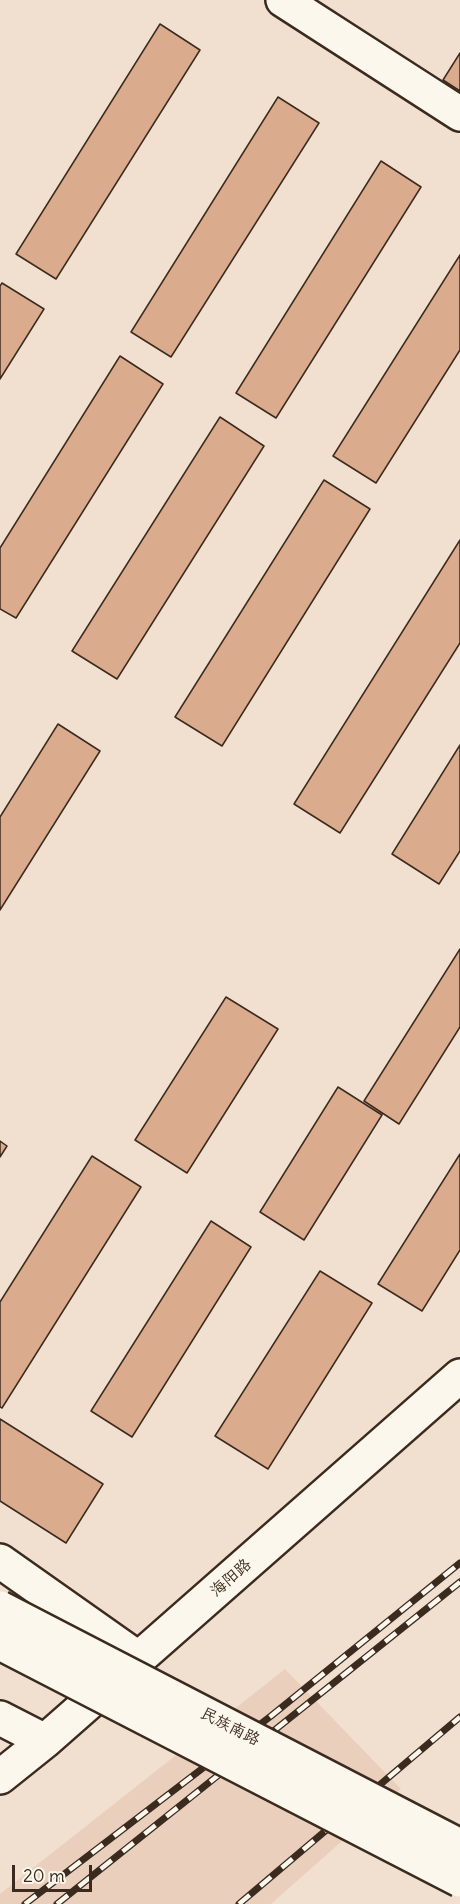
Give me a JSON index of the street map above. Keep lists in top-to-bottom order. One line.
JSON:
{"streets":{"main road":["海阳路","民族南路"]},"scale_bar":"20 m"}
